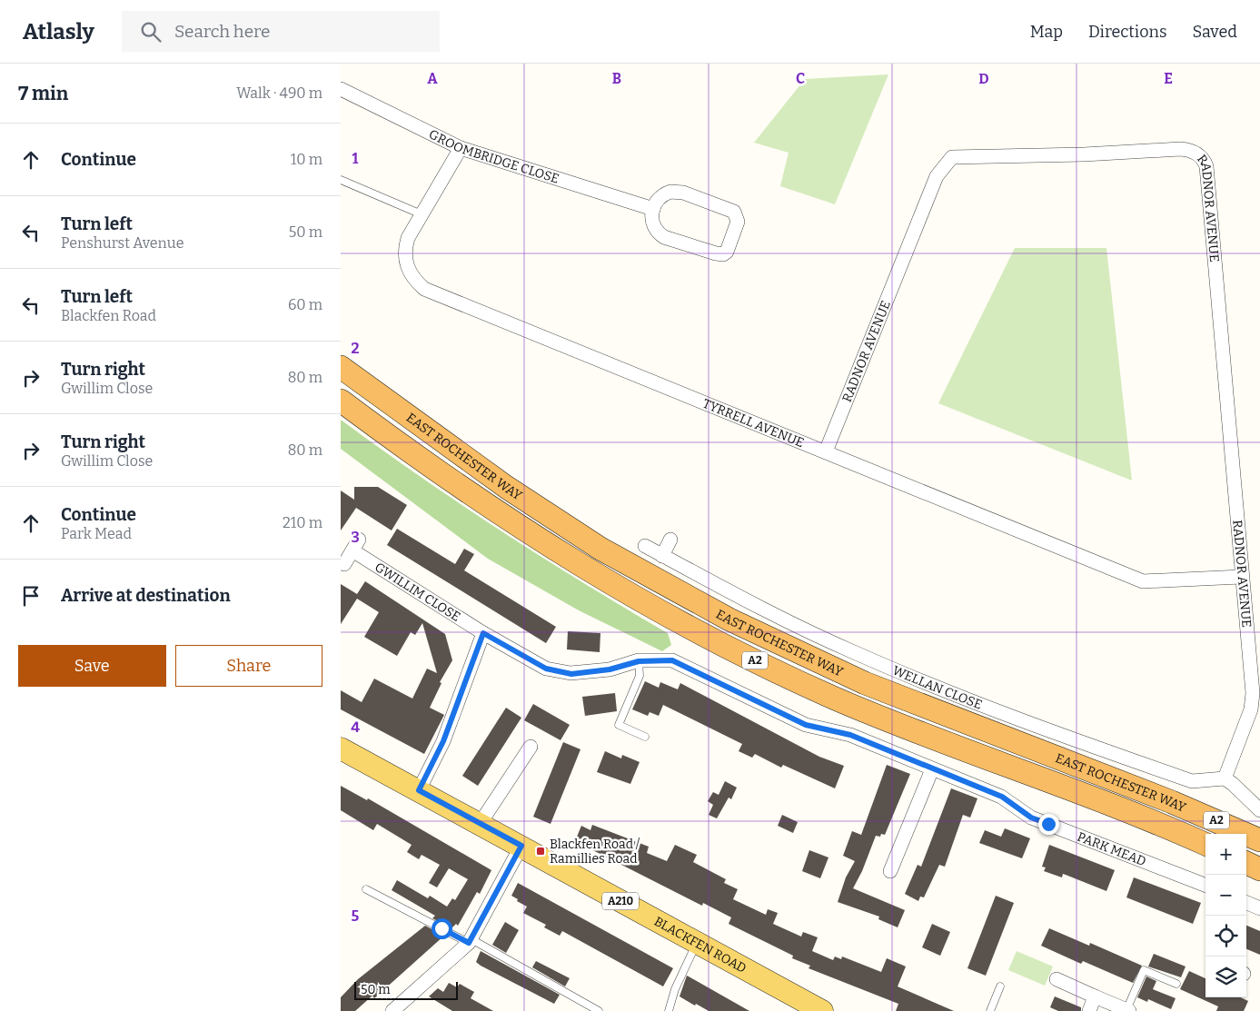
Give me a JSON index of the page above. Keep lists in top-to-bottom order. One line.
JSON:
{"streets":{"highway":["EAST ROCHESTER WAY","A2"],"main road":["A210","BLACKFEN ROAD"],"street":["GROOMBRIDGE CLOSE","RADNOR AVENUE","TYRRELL AVENUE","GWILLIM CLOSE","WELLAN CLOSE","PARK MEAD"]},"crossings":[["GROOMBRIDGE CLOSE","TYRRELL AVENUE"],["RADNOR AVENUE","TYRRELL AVENUE"],["RADNOR AVENUE","WELLAN CLOSE"],["GWILLIM CLOSE","PARK MEAD"]],"places":{"transit":["Blackfen Road / Ramillies Road"]},"scale_bar":"50 m","page":{"header":"Atlasly","search":"Search here","nav":["Map","Directions","Saved"],"heading":["7 min","Walk · 490 m"],"list":[["Continue","10 m"],["Turn left","Penshurst Avenue","50 m"],["Turn left","Blackfen Road","60 m"],["Turn right","Gwillim Close","80 m"],["Turn right","Gwillim Close","80 m"],["Continue","Park Mead","210 m"],"Arrive at destination"],"buttons":["Save","Share"],"map_buttons":["+","−"],"scale":"50 m"},"grid":{"columns":["A","B","C","D","E"],"rows":["1","2","3","4","5"]}}
